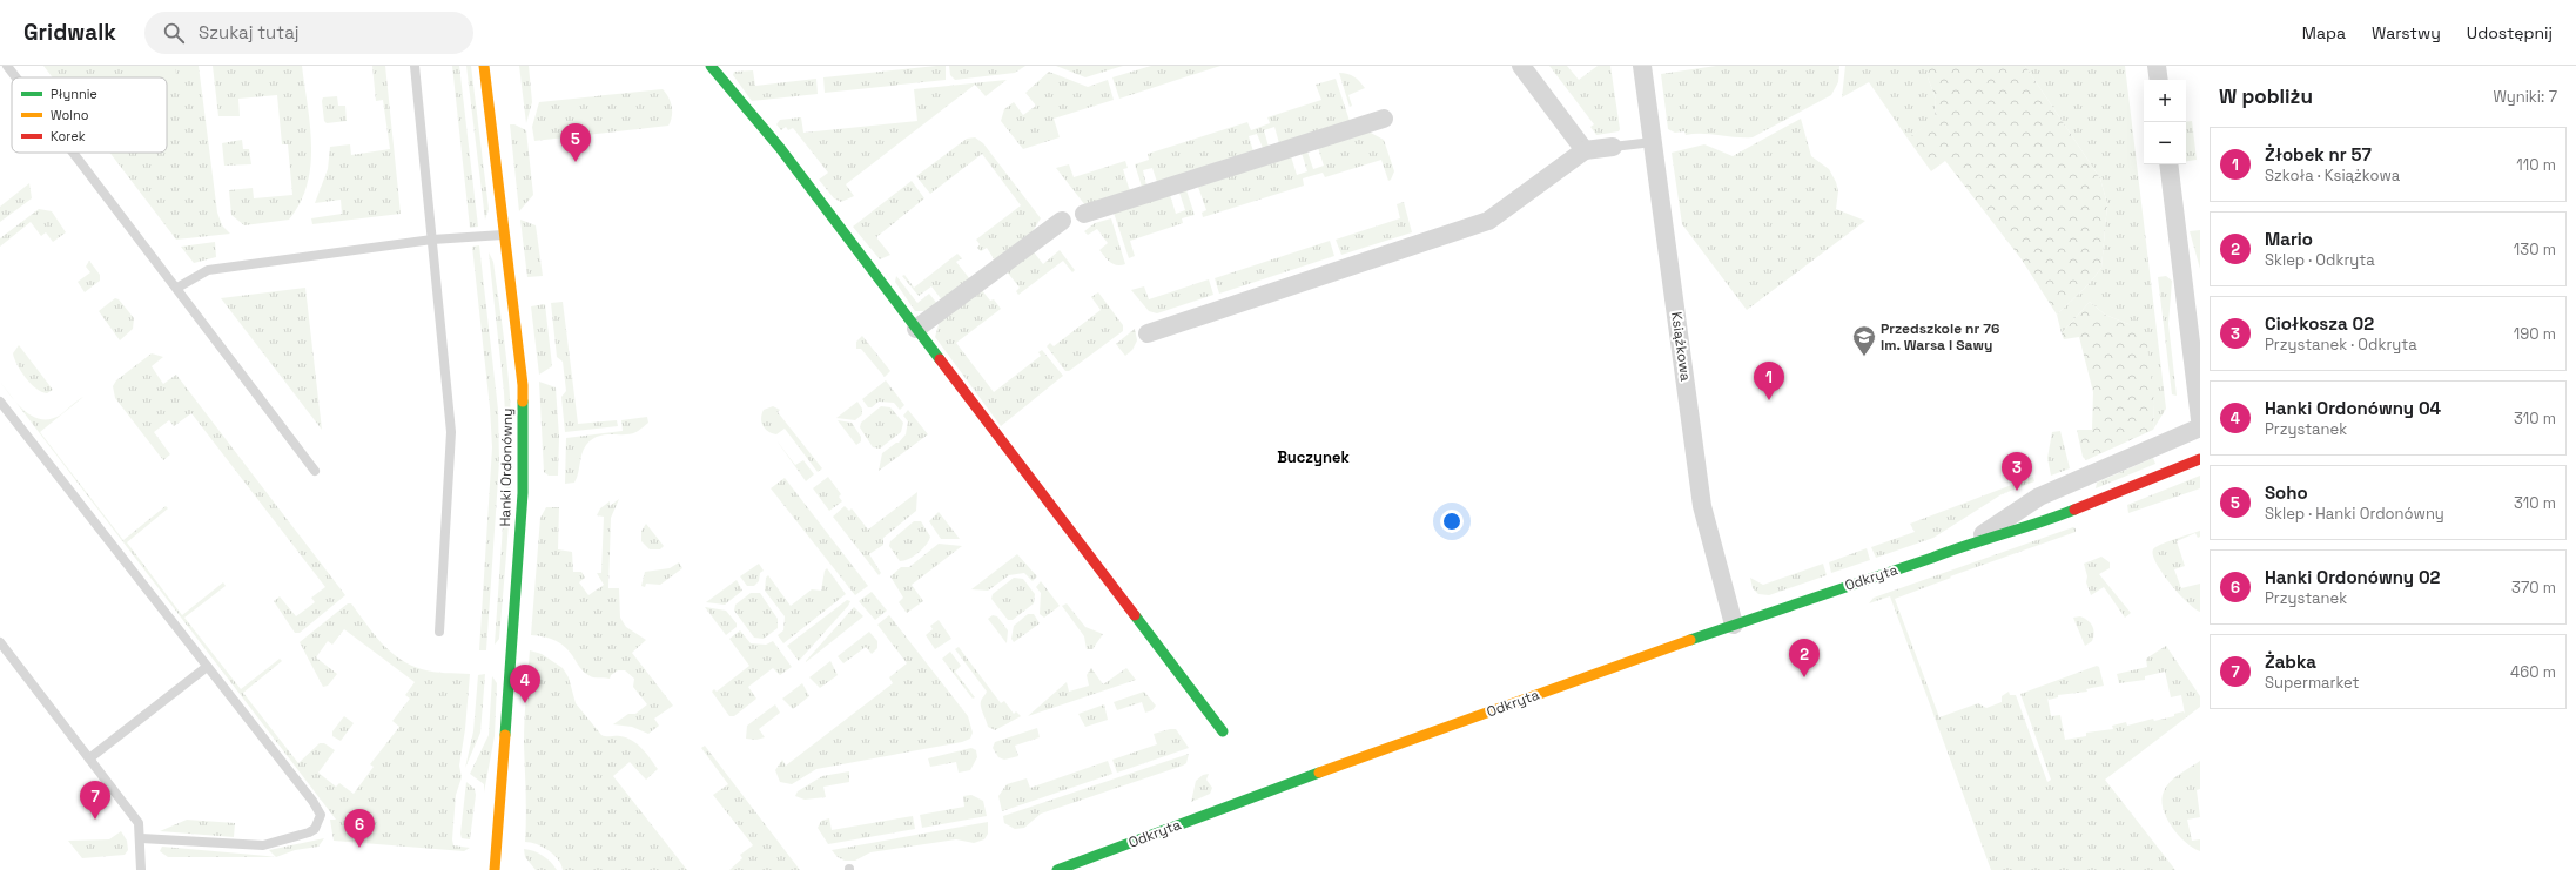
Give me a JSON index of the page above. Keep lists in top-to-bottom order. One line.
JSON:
{"streets":{"street":["Książkowa","Hanki Ordonówny","Odkryta"]},"crossings":[["Książkowa","Odkryta"]],"districts":["Buczynek"],"places":{"school or university":["Przedszkole nr 76 im. Warsa i Sawy"]},"legend":["Płynnie","Wolno","Korek"],"page":{"header":"Gridwalk","search":"Szukaj tutaj","nav":["Mapa","Warstwy","Udostępnij"],"heading":["W pobliżu","Wyniki: 7"],"map_buttons":["+","−"],"pins":["5","1","3","2","4","7","6"],"list":[{"mark":"1","name":"Żłobek nr 57","note":"Szkoła · Książkowa","value":"110 m"},{"mark":"2","name":"Mario","note":"Sklep · Odkryta","value":"130 m"},{"mark":"3","name":"Ciołkosza 02","note":"Przystanek · Odkryta","value":"190 m"},{"mark":"4","name":"Hanki Ordonówny 04","note":"Przystanek","value":"310 m"},{"mark":"5","name":"Soho","note":"Sklep · Hanki Ordonówny","value":"310 m"},{"mark":"6","name":"Hanki Ordonówny 02","note":"Przystanek","value":"370 m"},{"mark":"7","name":"Żabka","note":"Supermarket","value":"460 m"}]}}
